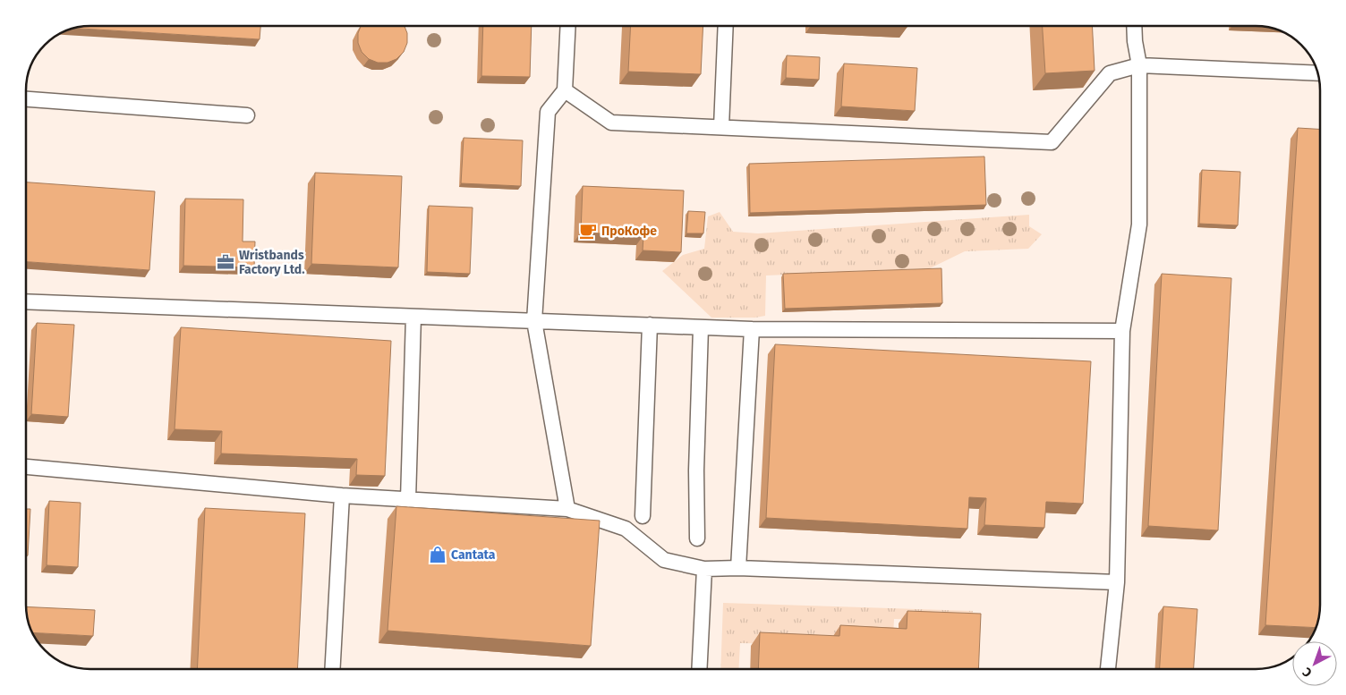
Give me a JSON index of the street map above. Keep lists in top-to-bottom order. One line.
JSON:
{"places":{"cafe":["ПроКофе"],"office":["Wristbands Factory Ltd."],"shop":["Cantata"]},"north":"bottom left"}
